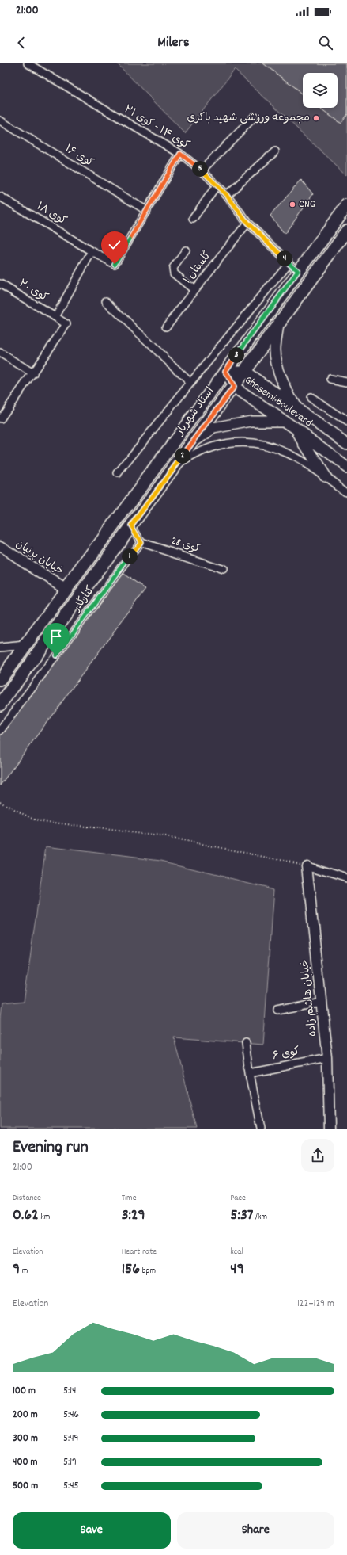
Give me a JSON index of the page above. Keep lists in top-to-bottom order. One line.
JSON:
{"streets":{"main road":["Ghasemi Boulevard","استاد شهریار"],"street":["کوی ۱۴ - کوی ۲۱","کوی ۱۶","کوی ۱۸","۱ گلستان","کوی ۲۰","کوی 28","خیابان پرنیان","کنارگذر","خیابان هاشم زاده","کوی ۶"]},"crossings":[["کوی ۱۴ - کوی ۲۱","۱ گلستان"],["کوی ۱۴ - کوی ۲۱","استاد شهریار"],["کوی ۱۶","کوی ۱۸"],["Ghasemi Boulevard","استاد شهریار"],["استاد شهریار","خیابان پرنیان"],["کوی 28","کنارگذر"],["خیابان هاشم زاده","کوی ۶"]],"places":["مجموعه ورزشی شهید باکری","CNG"],"page":{"status":"21:00","header":"Milers","pins":["5","4","3","2","1"],"heading":["Evening run","21:00"],"stats":[["Distance","0.62 km"],["Time","3:29"],["Pace","5:37 /km"],["Elevation","9 m"],["Heart rate","156 bpm"],["kcal","49"]],"chart":["Elevation","122–129 m"],"list":[{"name":"100 m","note":"5:14"},{"name":"200 m","note":"5:46"},{"name":"300 m","note":"5:49"},{"name":"400 m","note":"5:19"},{"name":"500 m","note":"5:45"}],"buttons":["Save","Share"]}}
